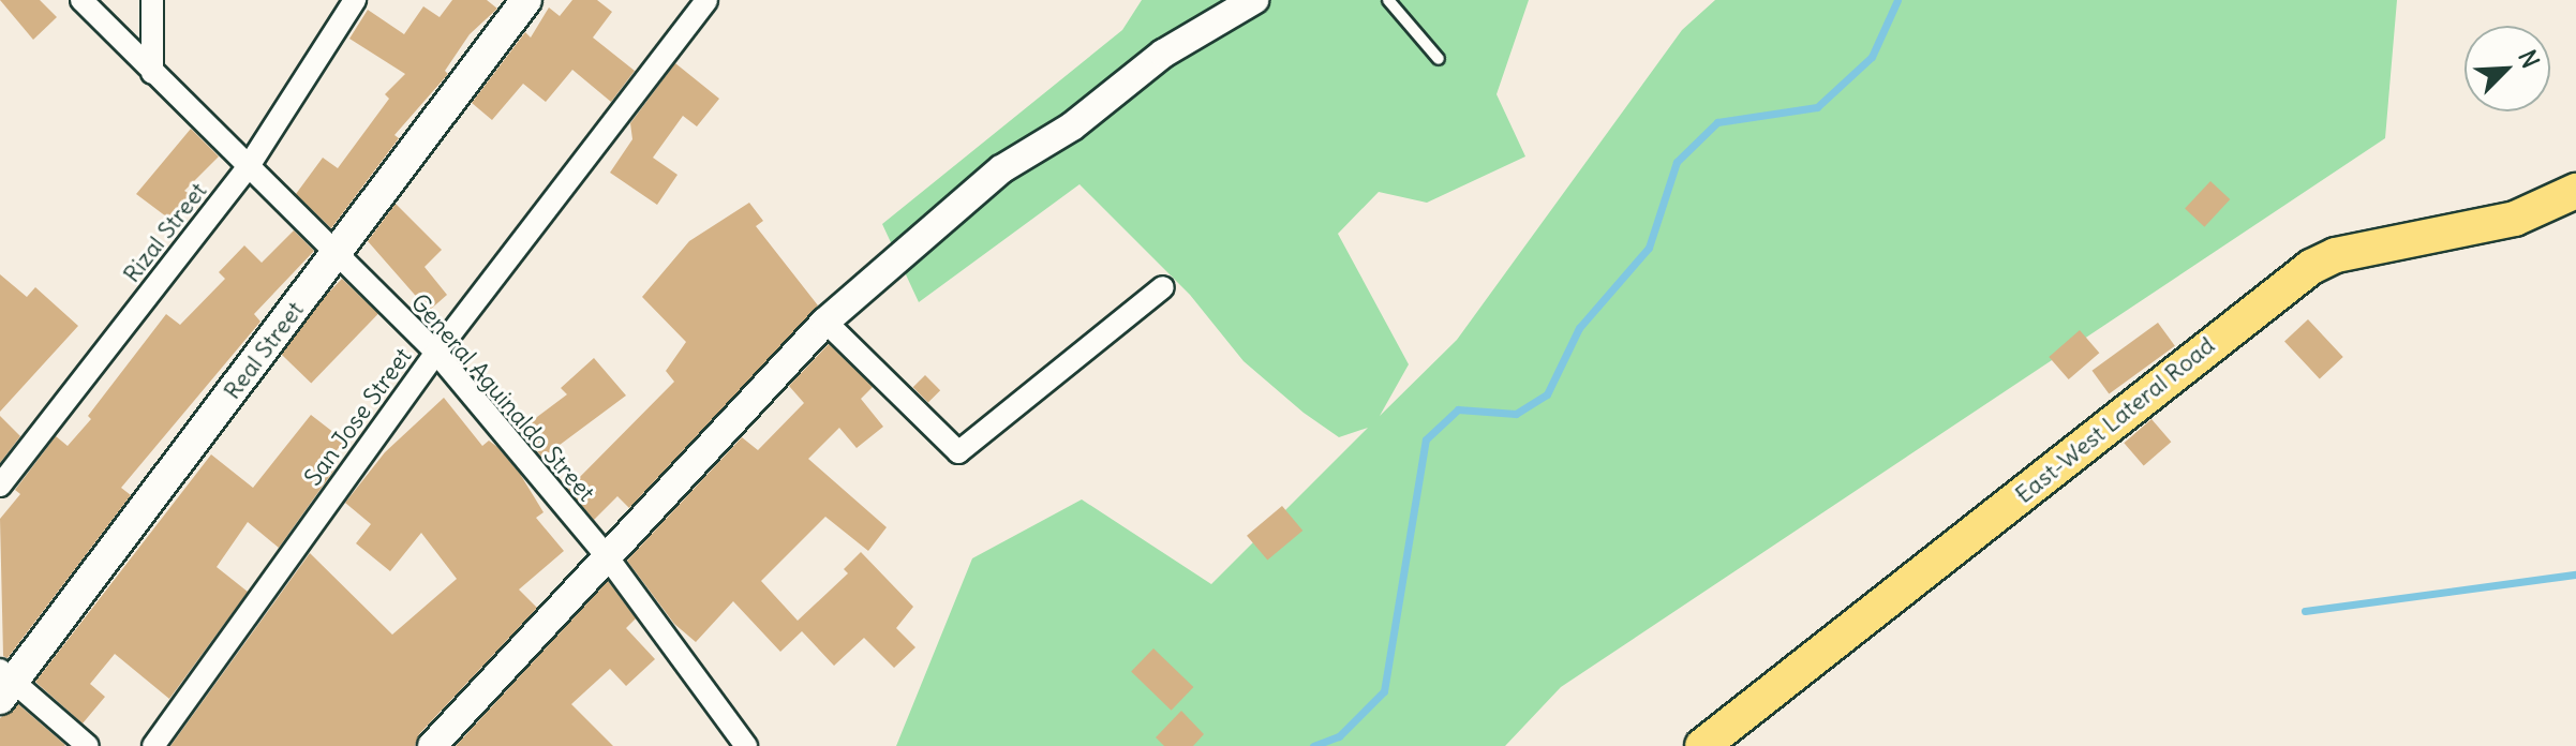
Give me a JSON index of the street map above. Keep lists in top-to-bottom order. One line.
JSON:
{"streets":{"main road":["Real Street","East-West Lateral Road"],"street":["Rizal Street","General Aguinaldo Street","San Jose Street"]},"crossings":[["Rizal Street","General Aguinaldo Street"],["Real Street","General Aguinaldo Street"],["General Aguinaldo Street","San Jose Street"]],"north":"top right"}
